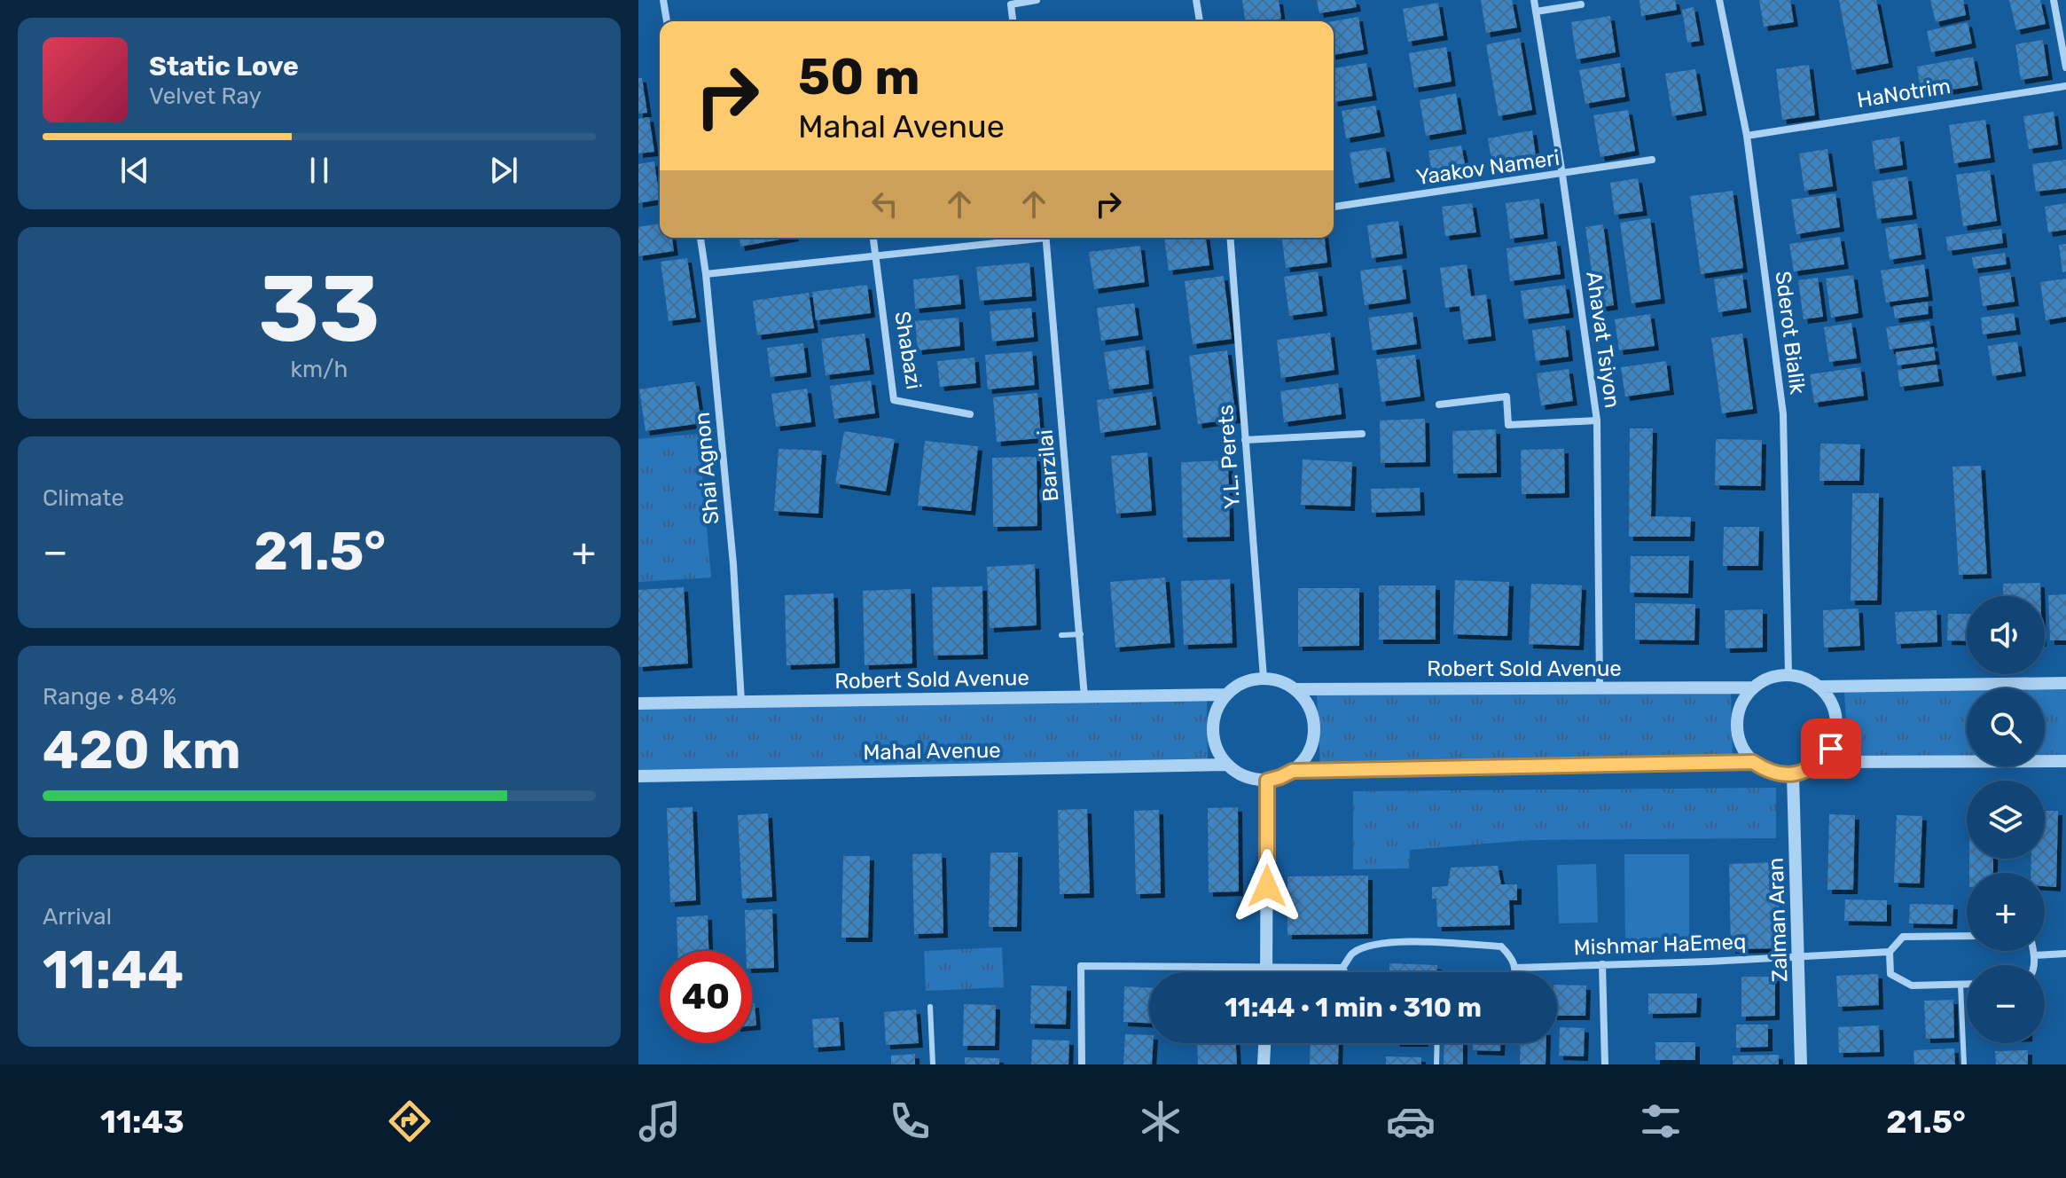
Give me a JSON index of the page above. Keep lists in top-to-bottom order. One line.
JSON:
{"streets":{"street":["HaNotrim","Yaakov Nameri","Sderot Bialik","Ahavat Tsiyon","Shabazi","Y.L. Perets","Barzilai","Shai Agnon","Robert Sold Avenue","Mahal Avenue","Zalman Aran","Mishmar HaEmeq"]},"crossings":[["HaNotrim","Sderot Bialik"],["Yaakov Nameri","Ahavat Tsiyon"],["Sderot Bialik","Robert Sold Avenue"],["Sderot Bialik","Zalman Aran"],["Ahavat Tsiyon","Robert Sold Avenue"],["Y.L. Perets","Robert Sold Avenue"],["Y.L. Perets","Mahal Avenue"],["Barzilai","Robert Sold Avenue"],["Shai Agnon","Robert Sold Avenue"],["Robert Sold Avenue","Mahal Avenue"],["Robert Sold Avenue","Zalman Aran"],["Zalman Aran","Mishmar HaEmeq"]],"page":{"turn":["50 m","Mahal Avenue"],"song":["Static Love","Velvet Ray"],"tile":[["33","km/h"],"Climate",["Range · 84%","420 km"],["Arrival","11:44"]],"heat":["−","21.5°","+"],"map_buttons":["+","−"],"limit":"40","trip":"11:44 · 1 min · 310 m","tabs":["11:43","21.5°"]}}
